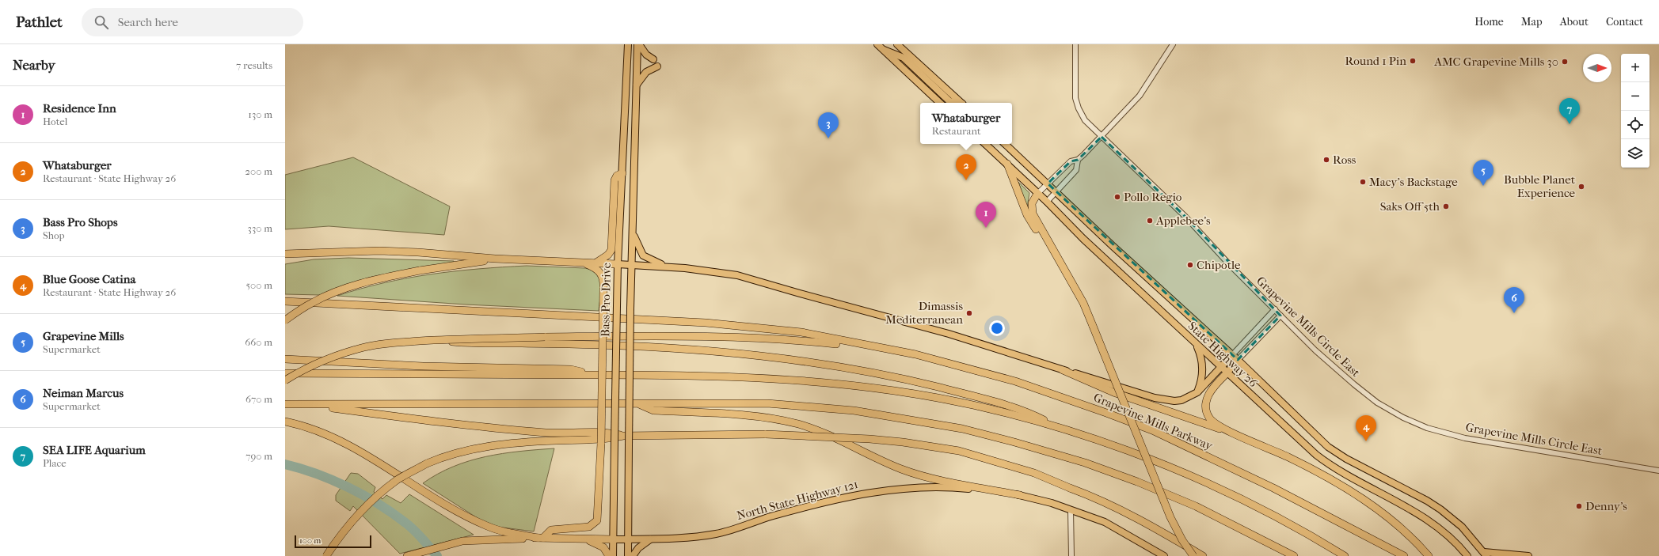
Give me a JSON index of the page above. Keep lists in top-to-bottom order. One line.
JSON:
{"streets":{"highway":["Grapevine Mills Parkway"],"main road":["Bass Pro Drive","State Highway 26","North State Highway 121"],"street":["Grapevine Mills Circle East"]},"crossings":[["Bass Pro Drive","North State Highway 121"]],"places":["Round 1 Pin","AMC Grapevine Mills 30","Ross","Macy's Backstage","Bubble Planet Experience","Pollo Regio","Saks Off 5th","Applebee's","Chipotle","Dimassis Mediterranean","Denny's"],"scale_bar":"100 m","north":"right","page":{"header":"Pathlet","search":"Search here","nav":["Home","Map","About","Contact"],"heading":["Nearby","7 results"],"map_buttons":["+","−"],"list":[{"mark":"1","name":"Residence Inn","note":"Hotel","value":"130 m"},{"mark":"2","name":"Whataburger","note":"Restaurant · State Highway 26","value":"200 m"},{"mark":"3","name":"Bass Pro Shops","note":"Shop","value":"330 m"},{"mark":"4","name":"Blue Goose Catina","note":"Restaurant · State Highway 26","value":"500 m"},{"mark":"5","name":"Grapevine Mills","note":"Supermarket","value":"660 m"},{"mark":"6","name":"Neiman Marcus","note":"Supermarket","value":"670 m"},{"mark":"7","name":"SEA LIFE Aquarium","note":"Place","value":"790 m"}],"pins":["7","3","2","5","1","6","4"],"popup":["Whataburger","Restaurant"],"scale":"100 m"}}
